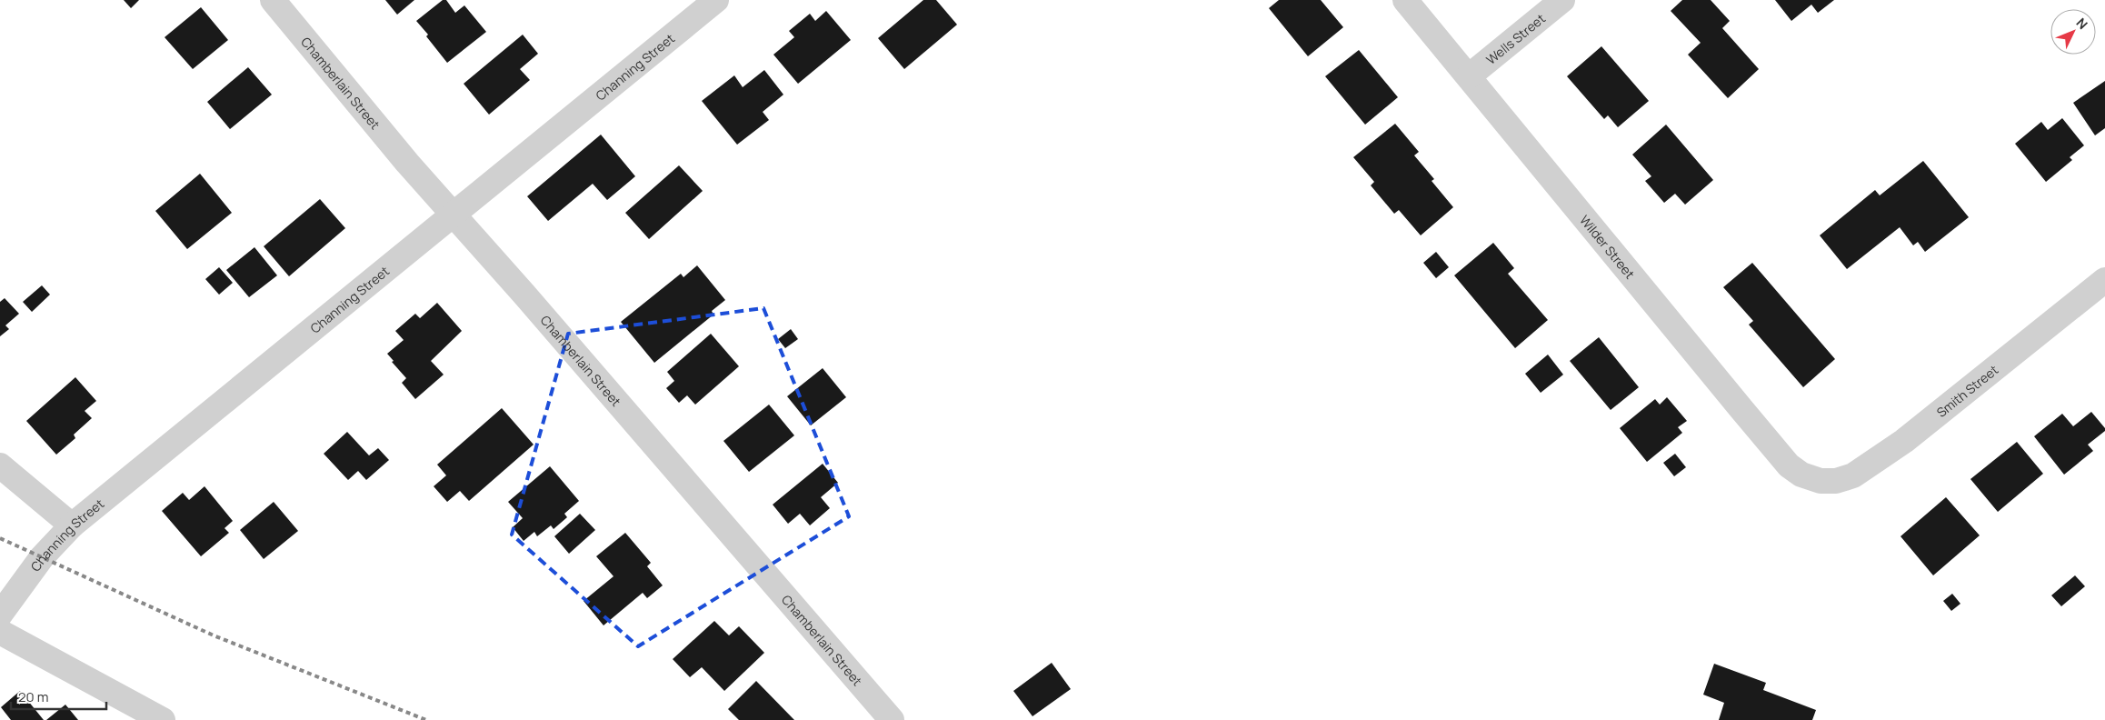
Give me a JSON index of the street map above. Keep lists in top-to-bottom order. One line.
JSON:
{"streets":{"street":["Wells Street","Channing Street","Chamberlain Street","Wilder Street","Smith Street"]},"crossings":[["Wells Street","Wilder Street"],["Channing Street","Chamberlain Street"],["Wilder Street","Smith Street"]],"scale_bar":"20 m","north":"top right"}
